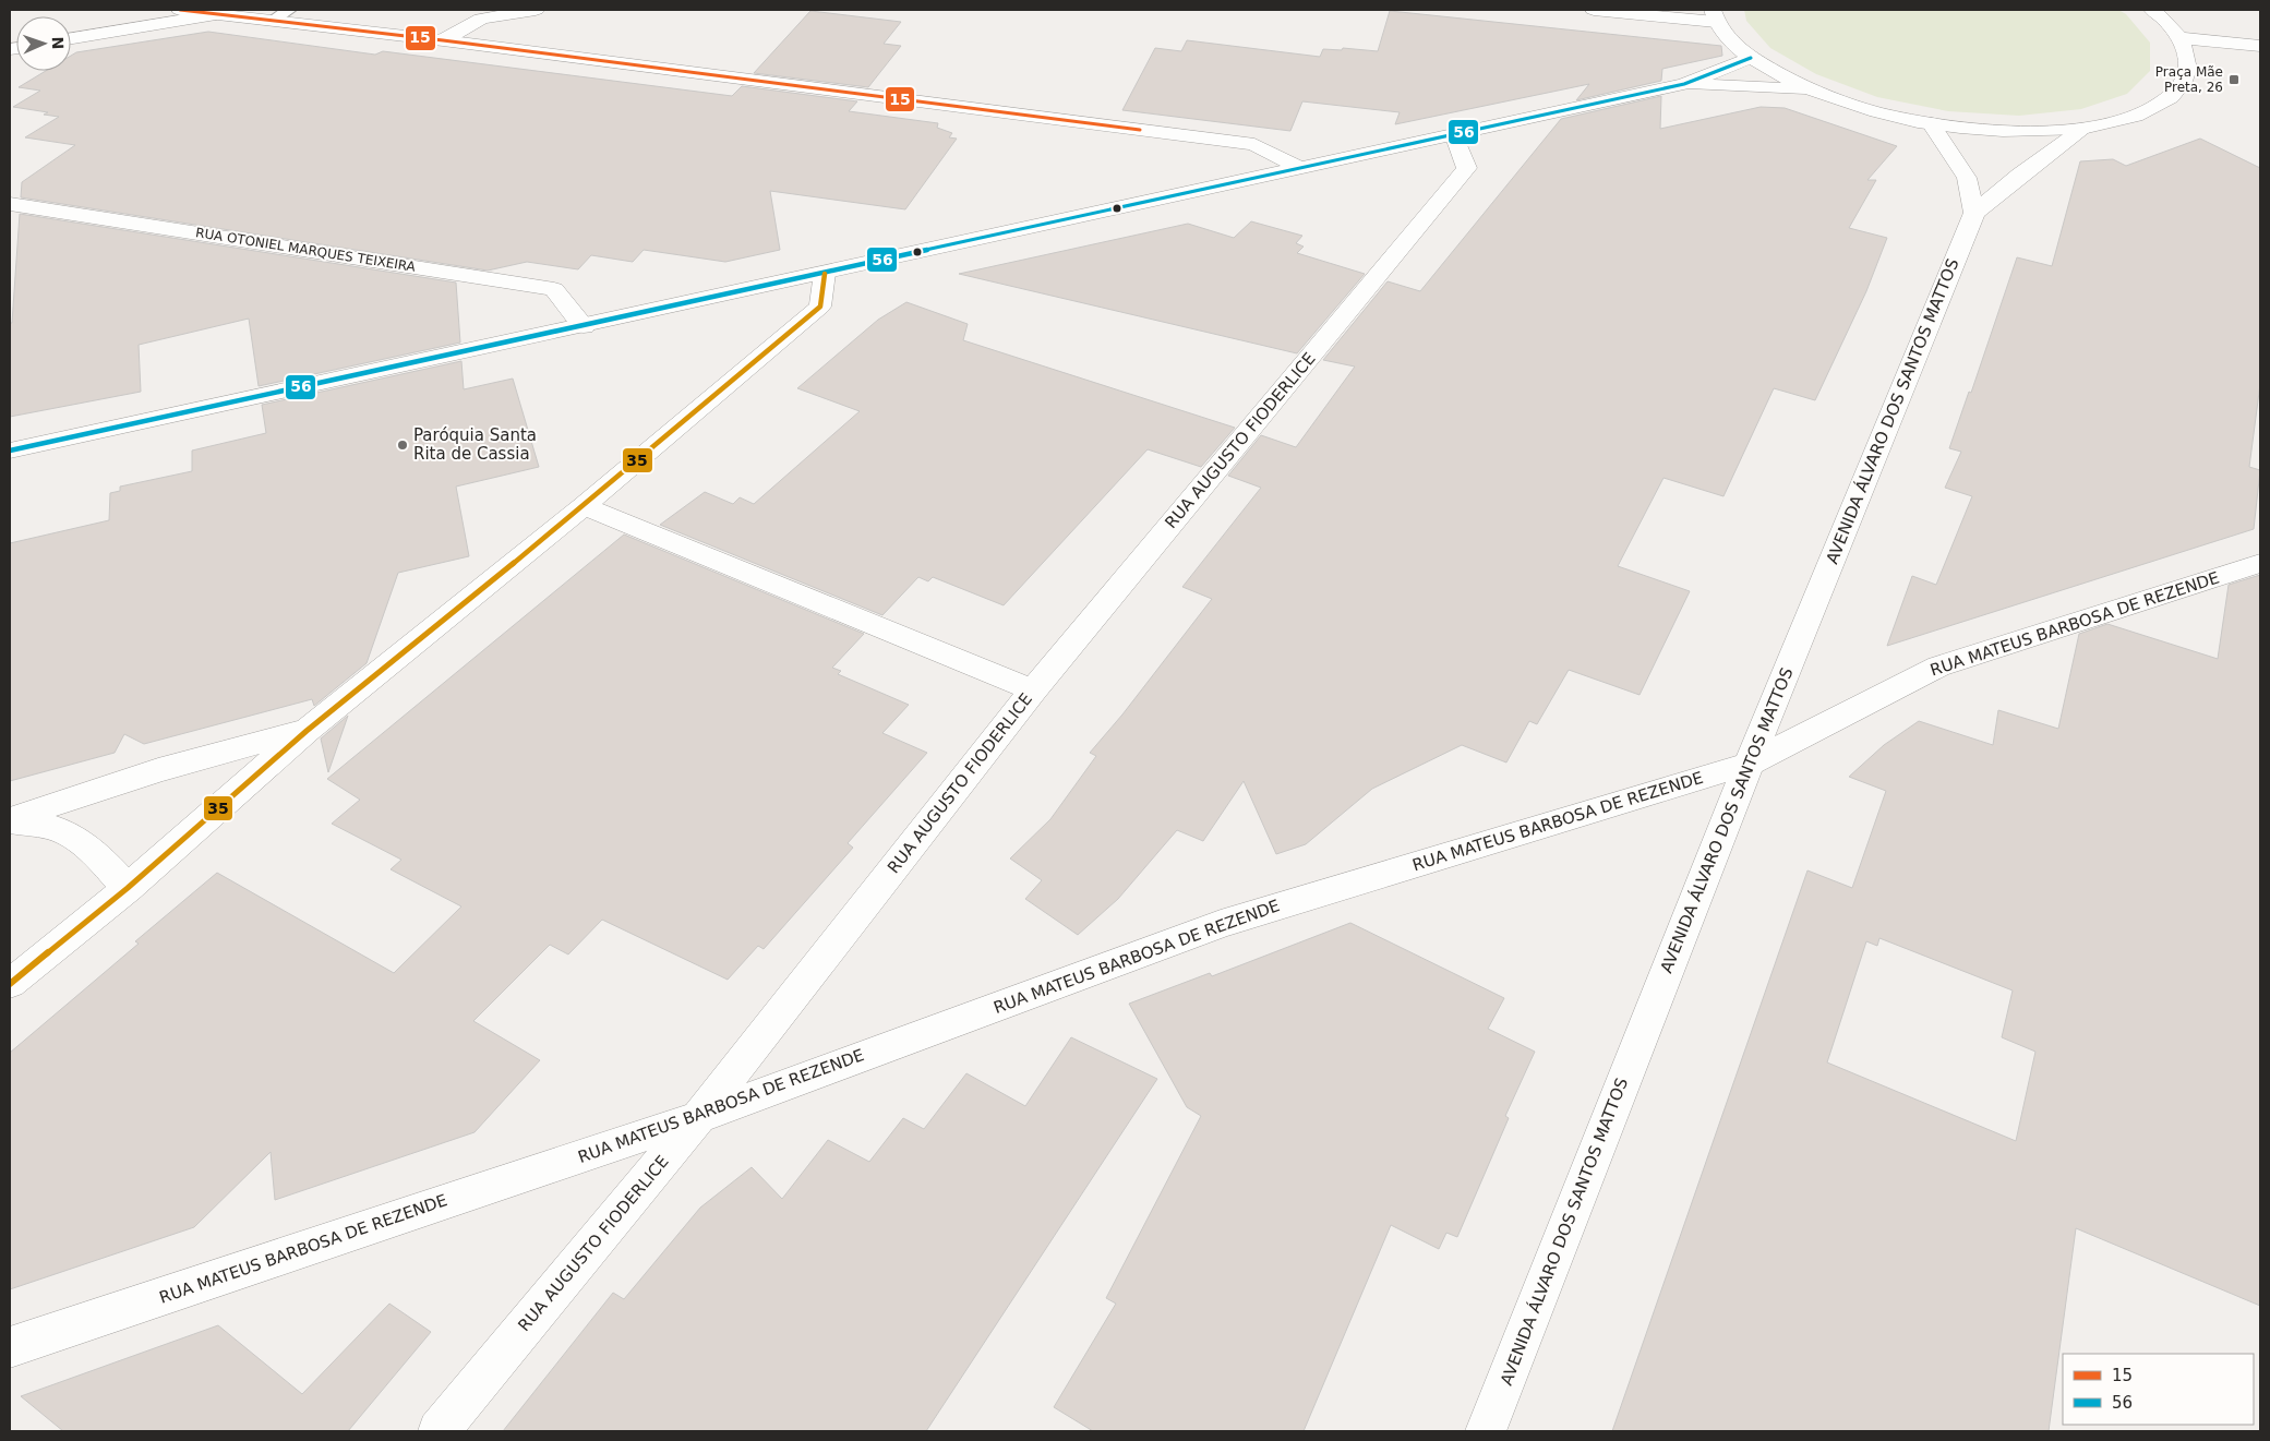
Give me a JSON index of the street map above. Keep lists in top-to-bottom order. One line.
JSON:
{"streets":{"street":["RUA OTONIEL MARQUES TEIXEIRA","AVENIDA ÁLVARO DOS SANTOS MATTOS","RUA AUGUSTO FIODERLICE","RUA MATEUS BARBOSA DE REZENDE"]},"crossings":[["AVENIDA ÁLVARO DOS SANTOS MATTOS","RUA MATEUS BARBOSA DE REZENDE"],["RUA AUGUSTO FIODERLICE","RUA MATEUS BARBOSA DE REZENDE"]],"places":{"transit":["Praça Mãe Preta, 26"],"other":["Paróquia Santa Rita de Cassia"]},"lines":["transit line 15","transit line 56","transit line 35"],"legend":["15","56"],"north":"right"}
